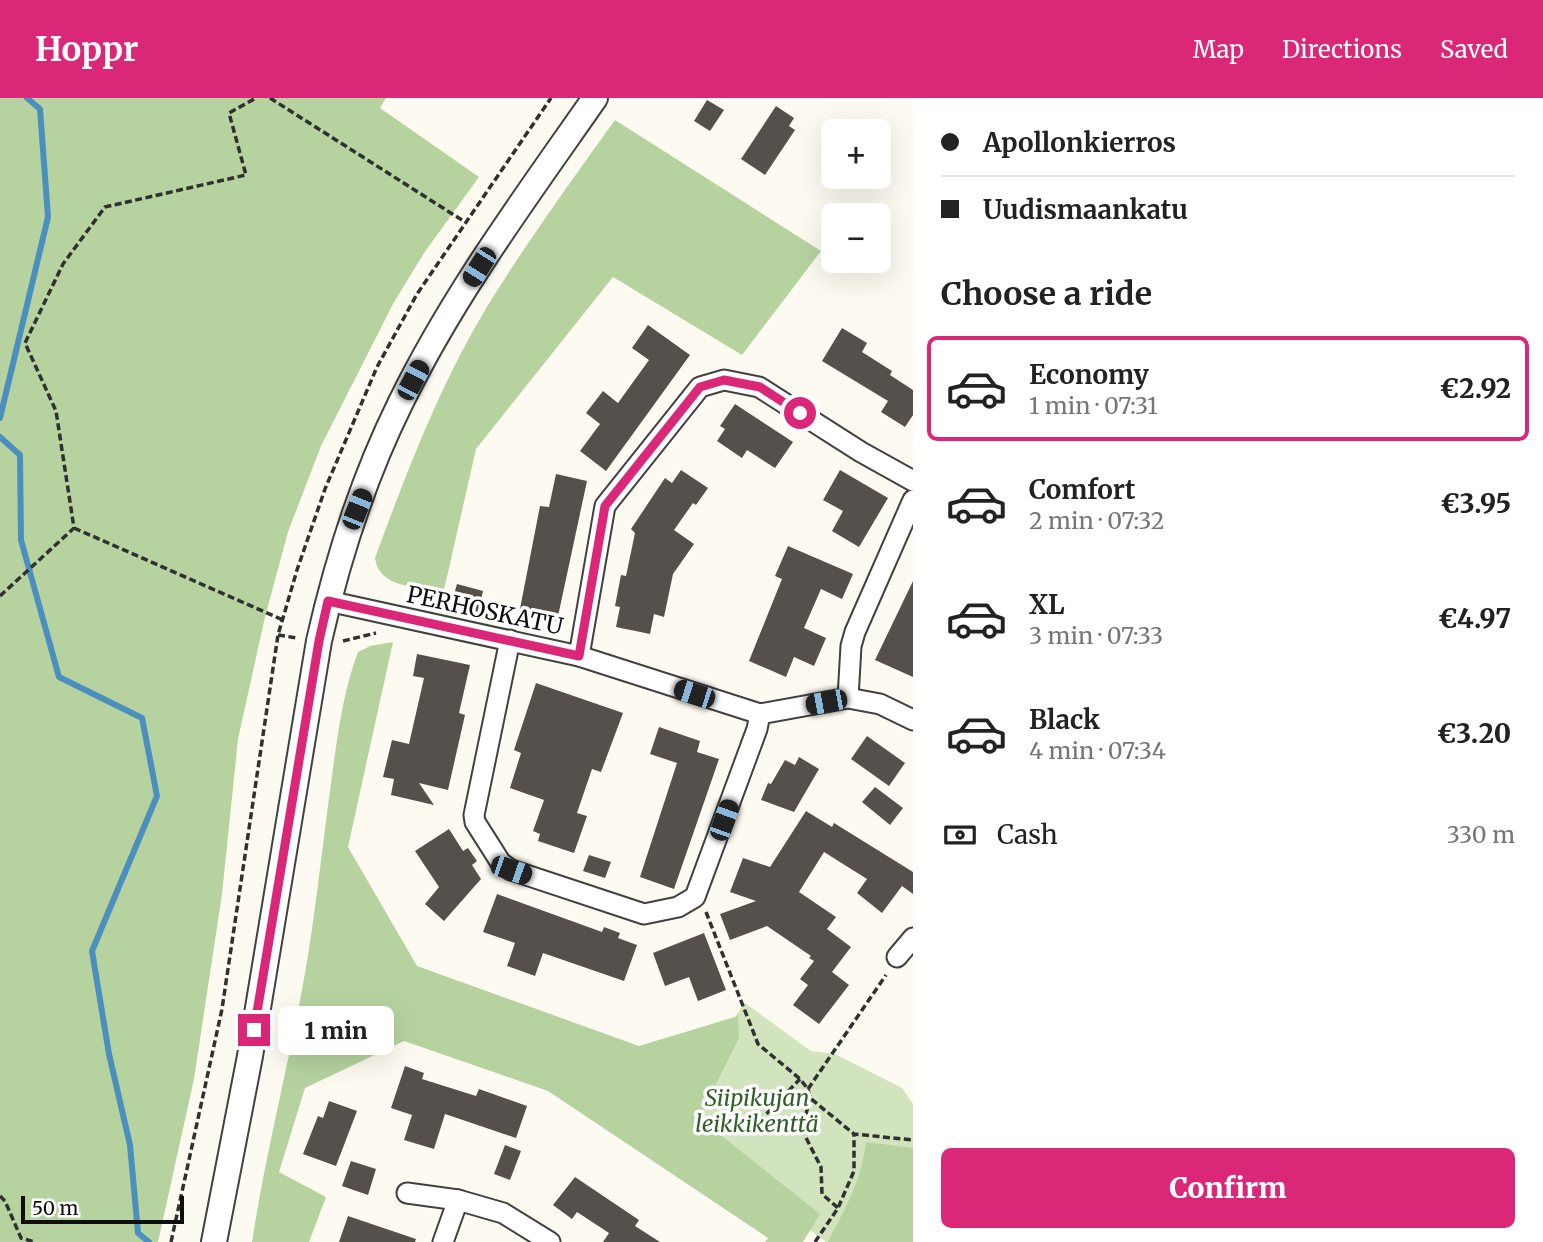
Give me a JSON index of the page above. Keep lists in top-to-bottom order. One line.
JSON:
{"streets":{"street":["PERHOSKATU"]},"parks":["Siipikujan leikkikenttä"],"scale_bar":"50 m","page":{"header":"Hoppr","nav":["Map","Directions","Saved"],"banner":["Apollonkierros","Uudismaankatu"],"map_buttons":["+","−"],"heading":"Choose a ride","list":[{"name":"Economy","note":"1 min · 07:31","value":"€2.92"},{"name":"Comfort","note":"2 min · 07:32","value":"€3.95"},{"name":"XL","note":"3 min · 07:33","value":"€4.97"},{"name":"Black","note":"4 min · 07:34","value":"€3.20"}],"pay":["Cash","330 m"],"bubble":"1 min","buttons":"Confirm","scale":"50 m"}}
